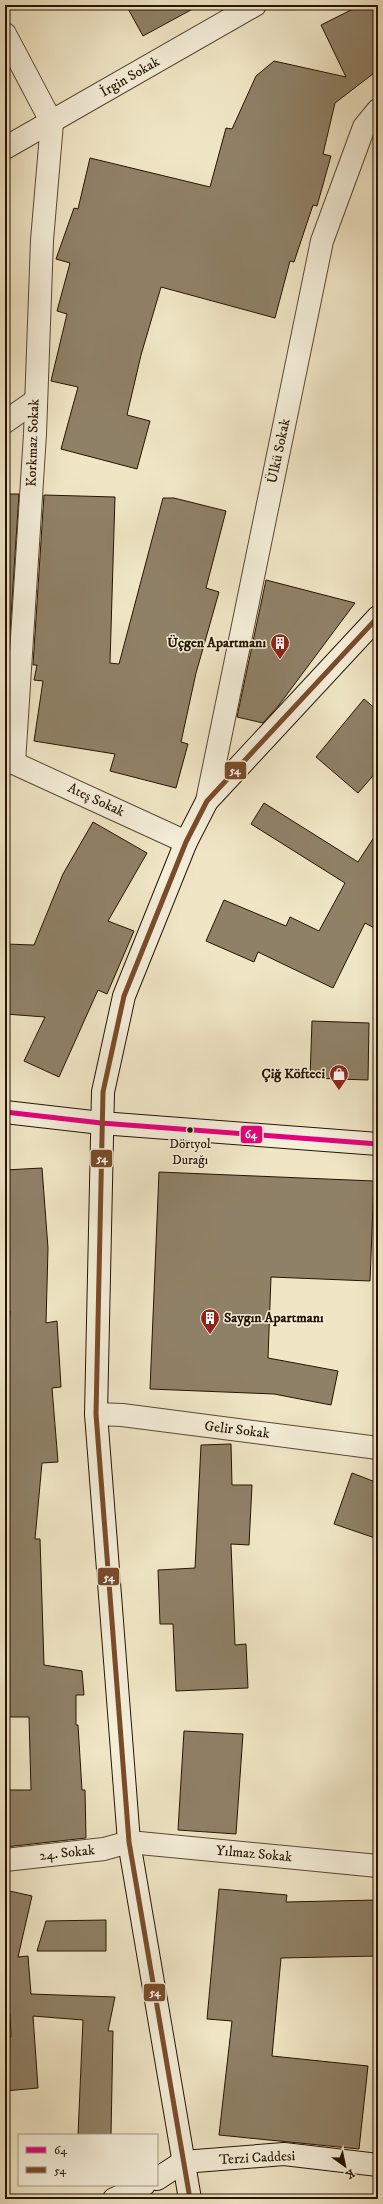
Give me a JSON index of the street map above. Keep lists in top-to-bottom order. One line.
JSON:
{"streets":{"street":["İrgin Sokak","Korkmaz Sokak","Ülkü Sokak","Ateş Sokak","Gelir Sokak","24. Sokak","Yılmaz Sokak","Terzi Caddesi"]},"crossings":[["İrgin Sokak","Korkmaz Sokak"],["Korkmaz Sokak","Ateş Sokak"],["24. Sokak","Yılmaz Sokak"]],"places":{"building":["Üçgen Apartmanı","Saygın Apartmanı"],"shop":["Çiğ Köfteci"],"other":["Dörtyol Durağı"]},"lines":["transit line 54","transit line 64"],"legend":["64","54"],"north":"bottom right"}
